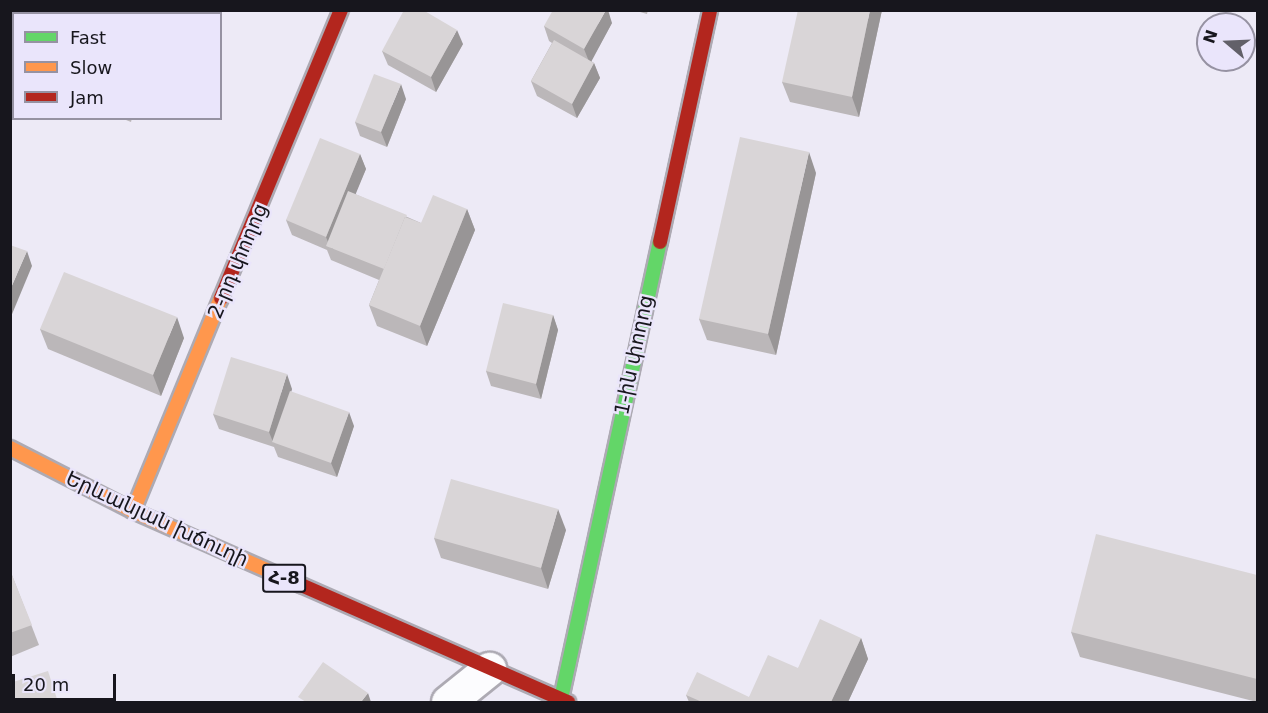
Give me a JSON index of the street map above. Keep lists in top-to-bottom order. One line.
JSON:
{"streets":{"main road":["2-րդ փողոց","1-ին փողոց","Երևանյան խճուղի","Հ-8"]},"crossings":[["2-րդ փողոց","Երևանյան խճուղի"],["1-ին փողոց","Երևանյան խճուղի"]],"legend":["Fast","Slow","Jam"],"scale_bar":"20 m","north":"left"}
